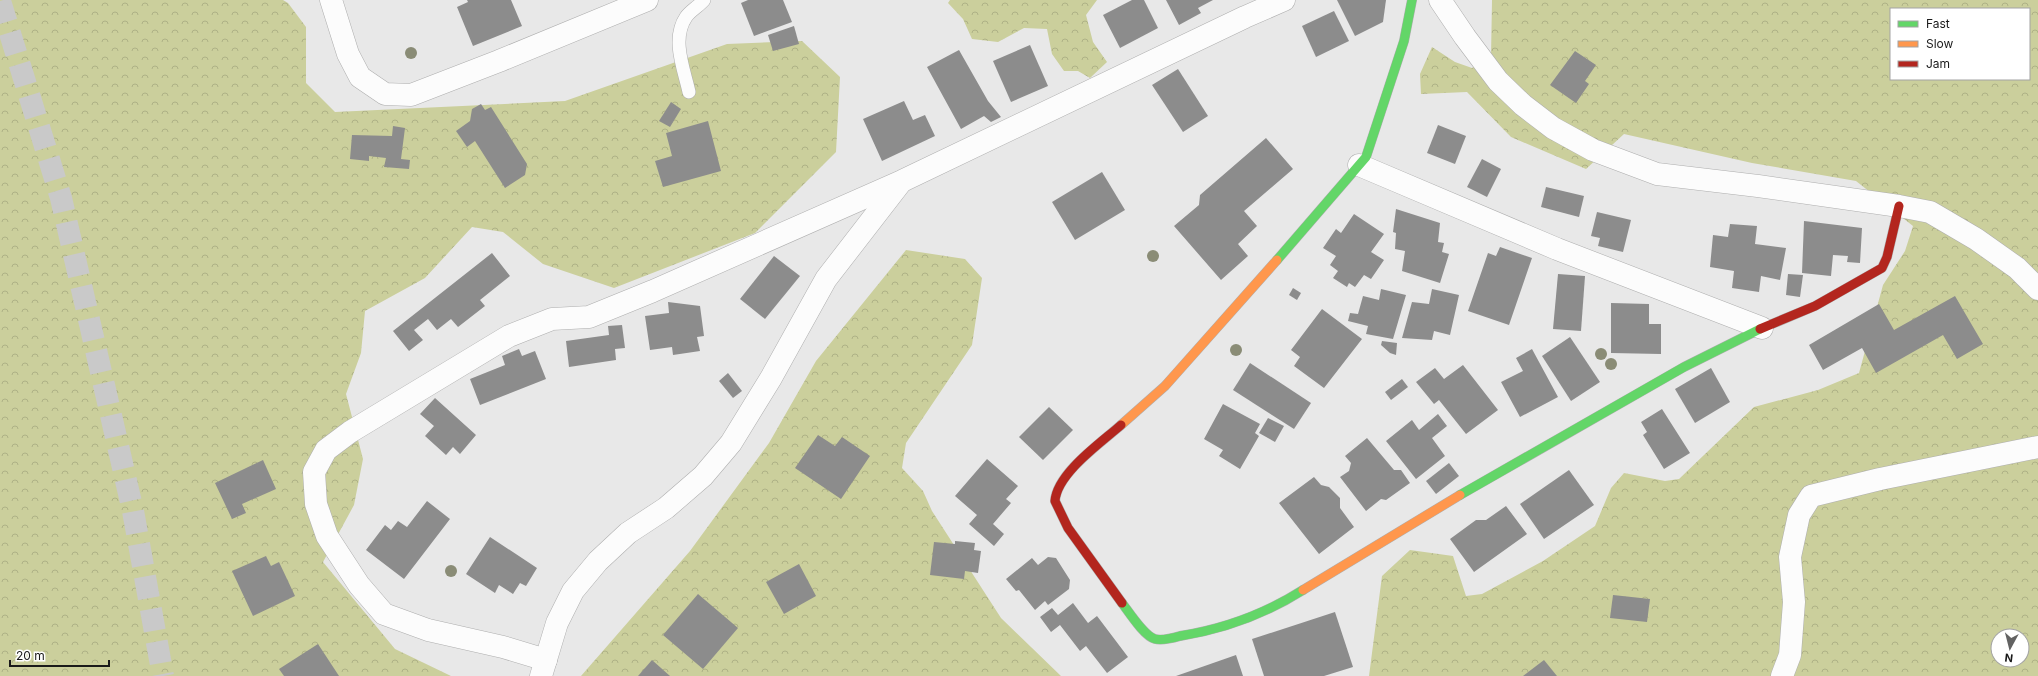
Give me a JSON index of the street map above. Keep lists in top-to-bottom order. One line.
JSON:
{"legend":["Fast","Slow","Jam"],"scale_bar":"20 m","north":"bottom"}
